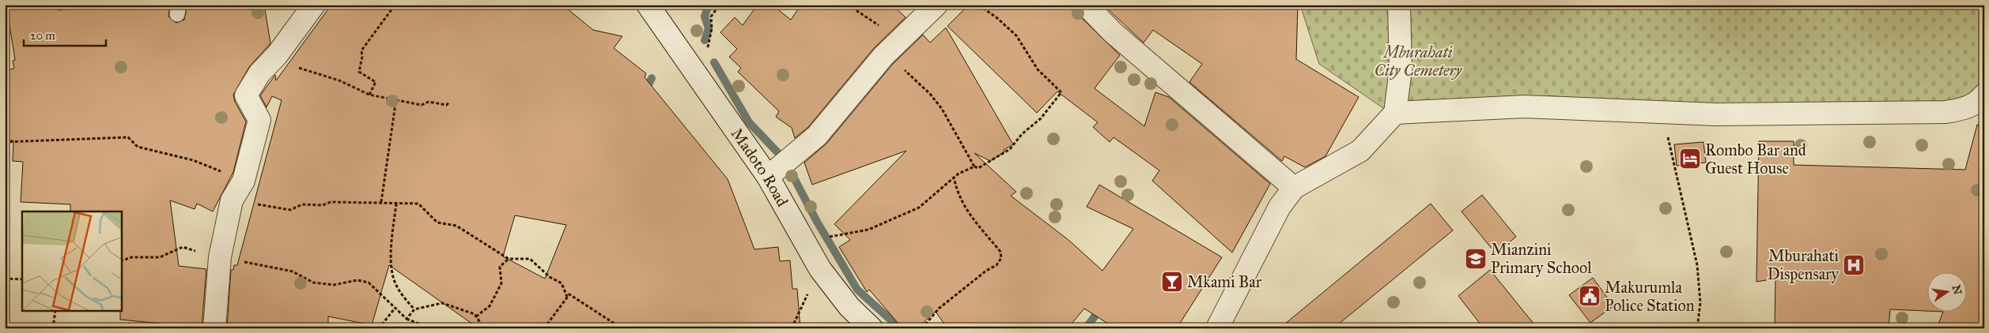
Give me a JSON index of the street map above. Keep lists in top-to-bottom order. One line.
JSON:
{"streets":{"street":["Madoto Road"]},"parks":["Mburahati City Cemetery"],"places":{"hotel":["Rombo Bar and Guest House"],"school or university":["Mianzini Primary School"],"hospital":["Mburahati Dispensary"],"bar":["Mkami Bar"],"public building":["Makurumla Police Station"]},"scale_bar":"20 m","north":"right"}
